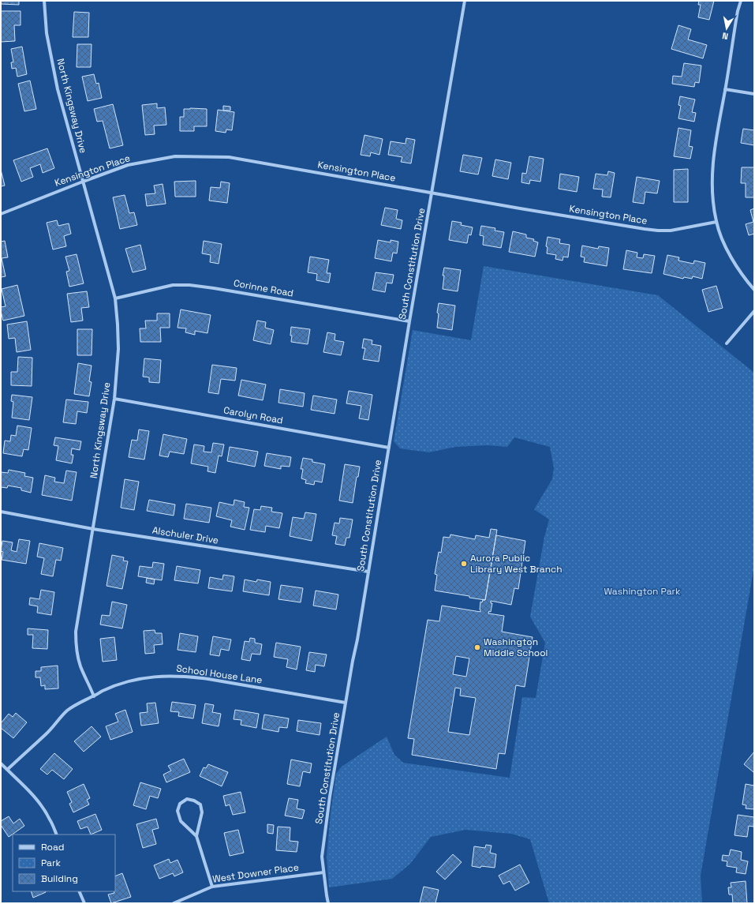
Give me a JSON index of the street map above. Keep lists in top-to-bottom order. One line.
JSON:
{"streets":{"street":["North Kingsway Drive","Kensington Place","South Constitution Drive","Corinne Road","Carolyn Road","Alschuler Drive","School House Lane","West Downer Place"]},"crossings":[["North Kingsway Drive","Kensington Place"],["North Kingsway Drive","Corinne Road"],["North Kingsway Drive","Carolyn Road"],["North Kingsway Drive","Alschuler Drive"],["North Kingsway Drive","School House Lane"],["Kensington Place","South Constitution Drive"],["South Constitution Drive","Corinne Road"],["South Constitution Drive","Carolyn Road"],["South Constitution Drive","Alschuler Drive"],["South Constitution Drive","School House Lane"],["South Constitution Drive","West Downer Place"]],"parks":["Washington Park"],"places":["Aurora Public Library West Branch","Washington Middle School"],"legend":["Road","Park","Building"],"north":"bottom"}
